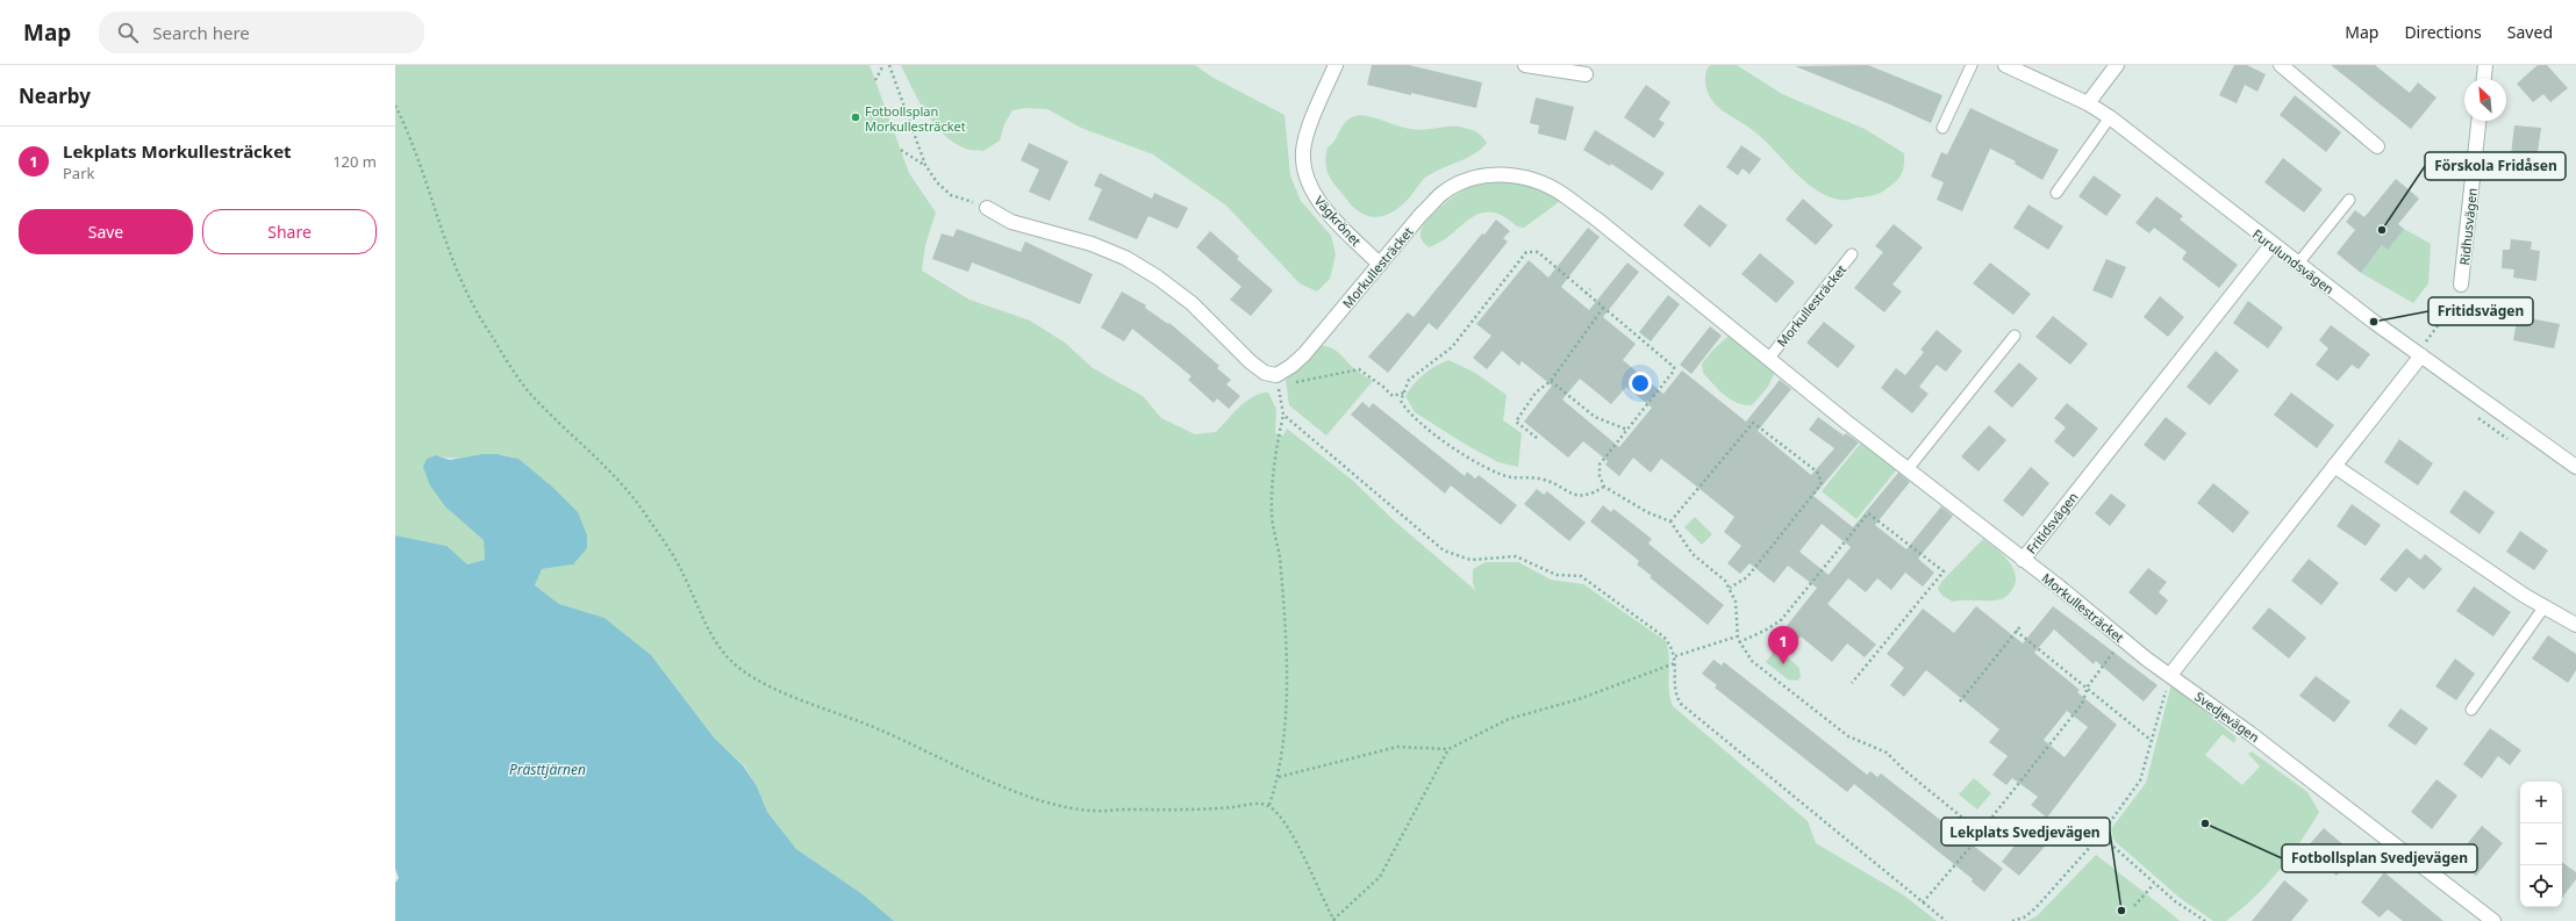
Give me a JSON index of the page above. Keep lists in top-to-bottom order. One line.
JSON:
{"streets":{"street":["Vägkrönet","Ridhusvägen","Furulundsvägen","Morkullesträcket","Fritidsvägen","Svedjevägen"]},"crossings":[["Vägkrönet","Morkullesträcket"],["Furulundsvägen","Fritidsvägen"],["Morkullesträcket","Fritidsvägen"],["Morkullesträcket","Svedjevägen"]],"water":["Prästtjärnen"],"places":["Fotbollsplan Morkullesträcket","Förskola Fridåsen","Fritidsvägen","Fotbollsplan Svedjevägen","Lekplats Svedjevägen"],"north":"top left","page":{"header":"Map","search":"Search here","nav":["Map","Directions","Saved"],"heading":"Nearby","list":[{"mark":"1","name":"Lekplats Morkullesträcket","note":"Park","value":"120 m"}],"buttons":["Save","Share"],"pins":"1","map_buttons":["+","−"]}}
